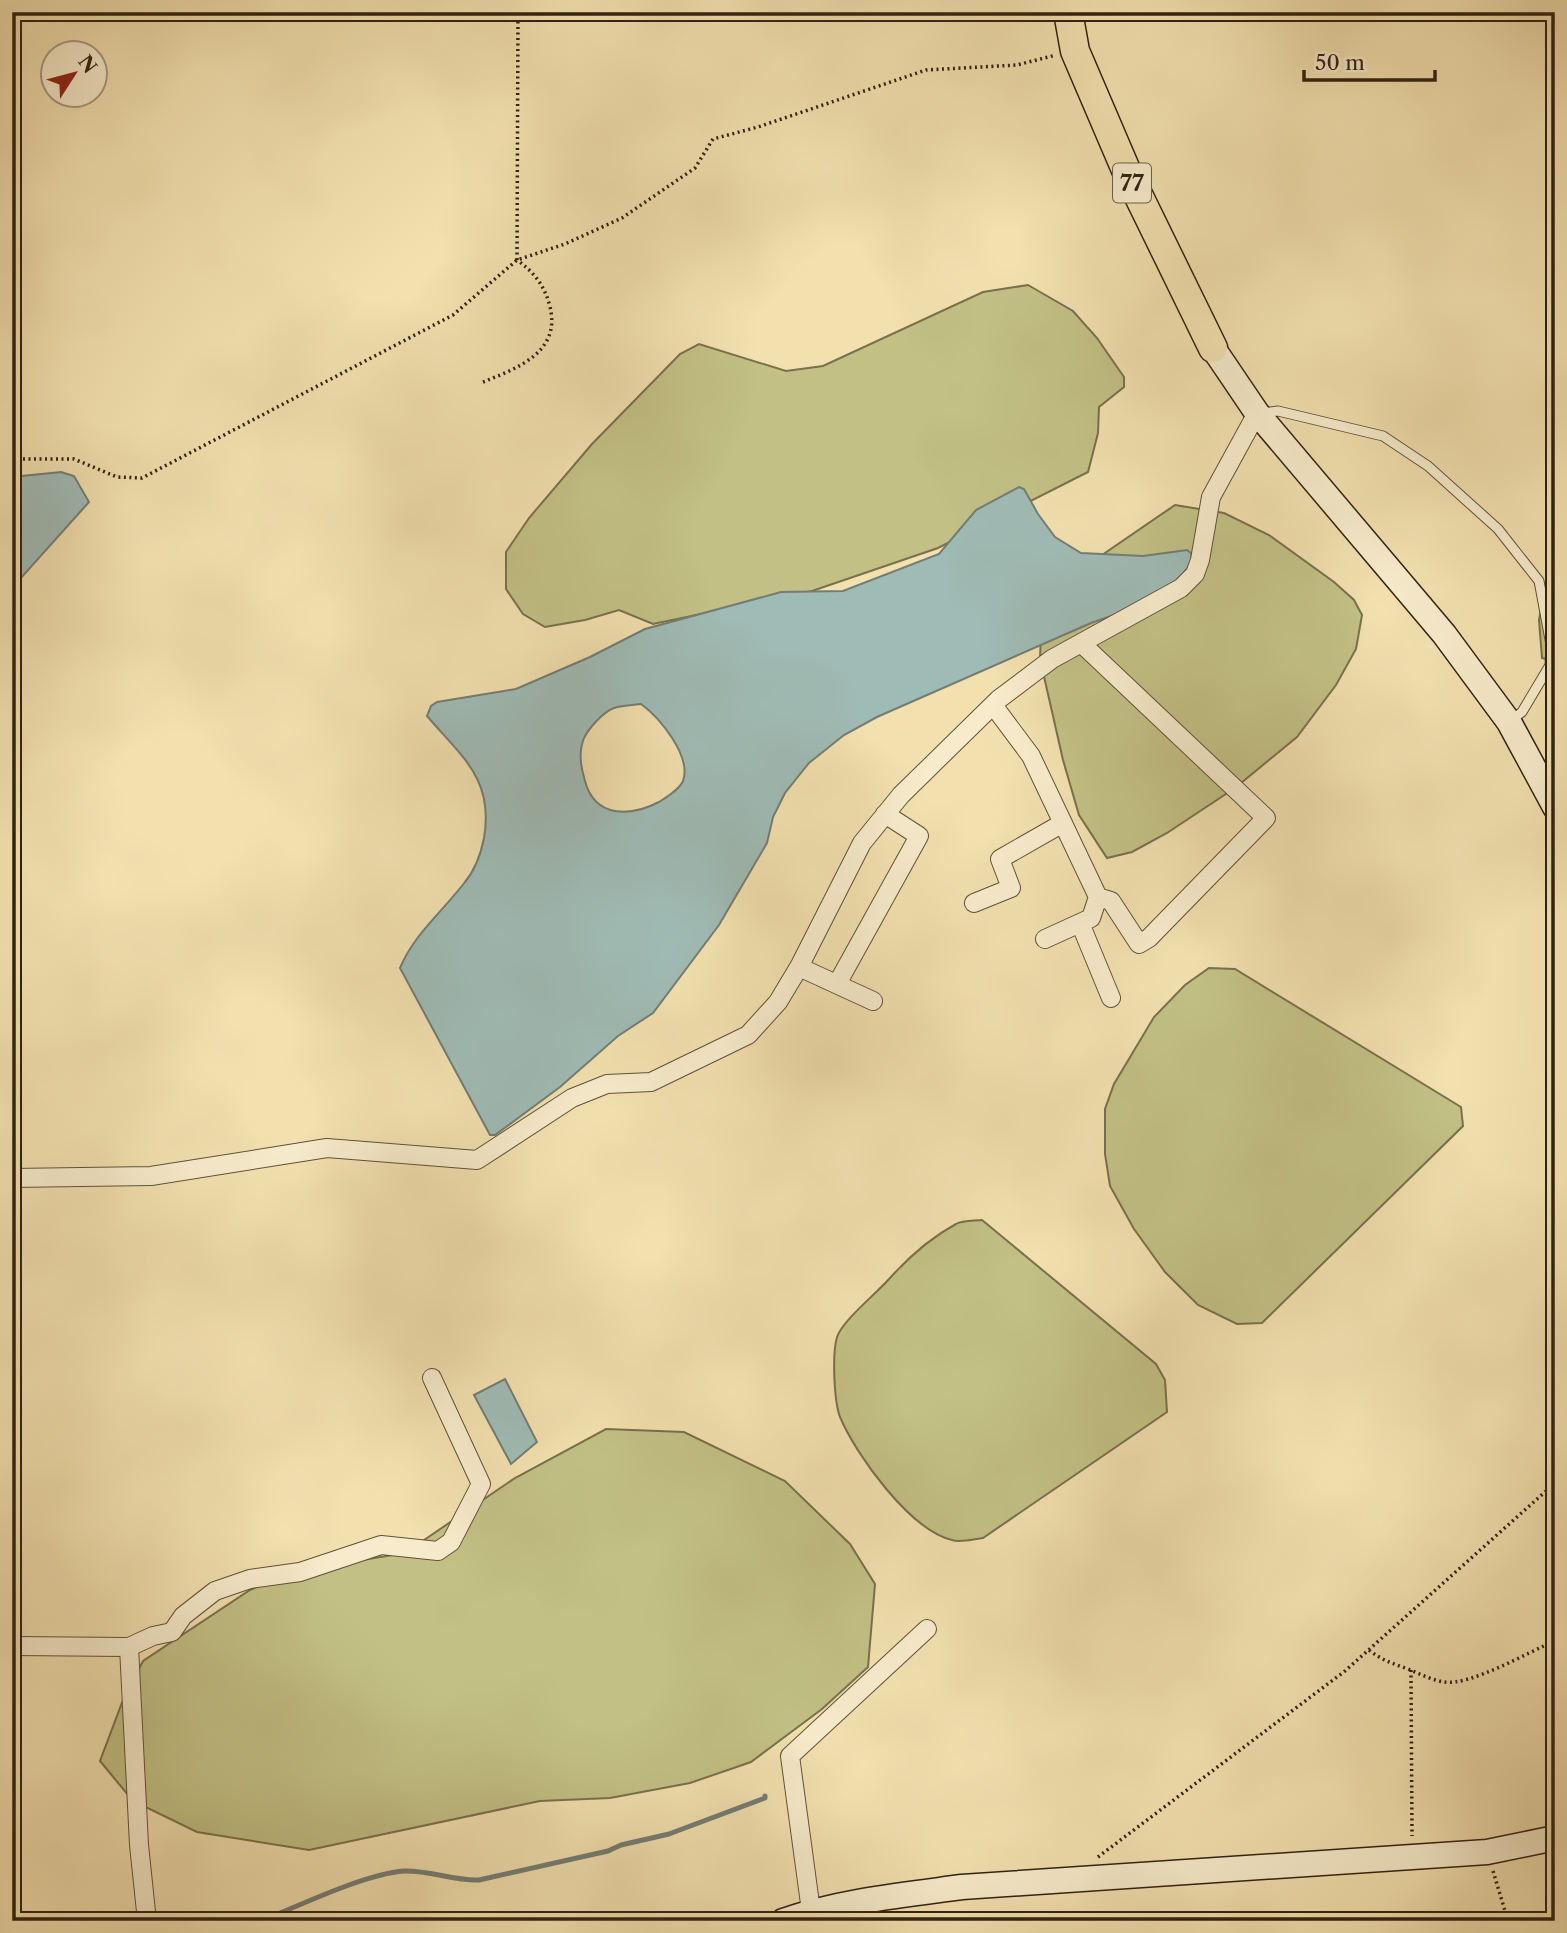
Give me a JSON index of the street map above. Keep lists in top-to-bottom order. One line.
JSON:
{"streets":{"main road":["77"]},"scale_bar":"50 m","north":"top right"}
